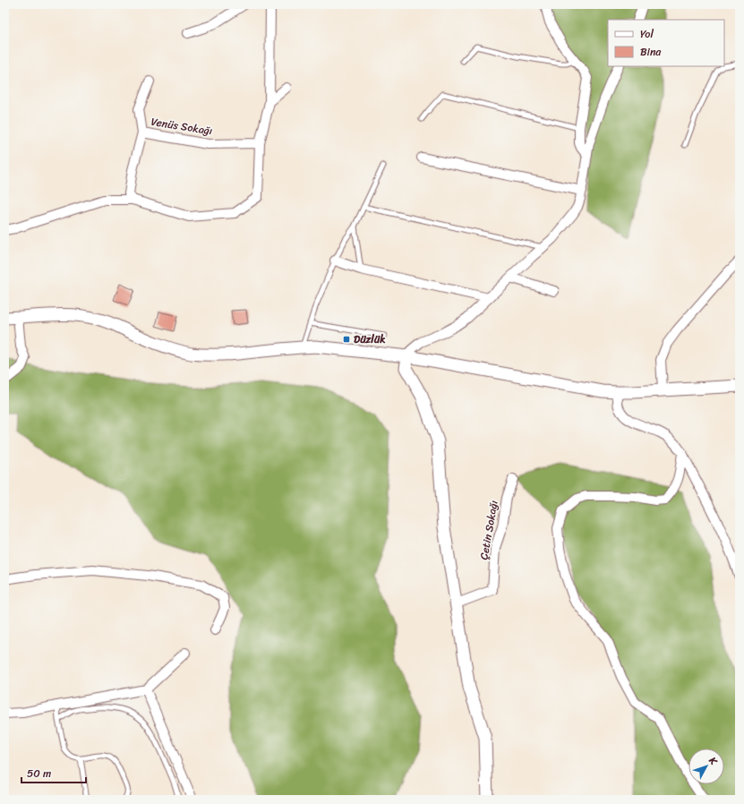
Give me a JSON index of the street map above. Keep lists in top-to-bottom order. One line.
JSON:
{"streets":{"street":["Venüs Sokağı","Çetin Sokağı"]},"places":{"transit":["Düzlük"]},"legend":["Yol","Bina"],"scale_bar":"50 m","north":"top right"}
